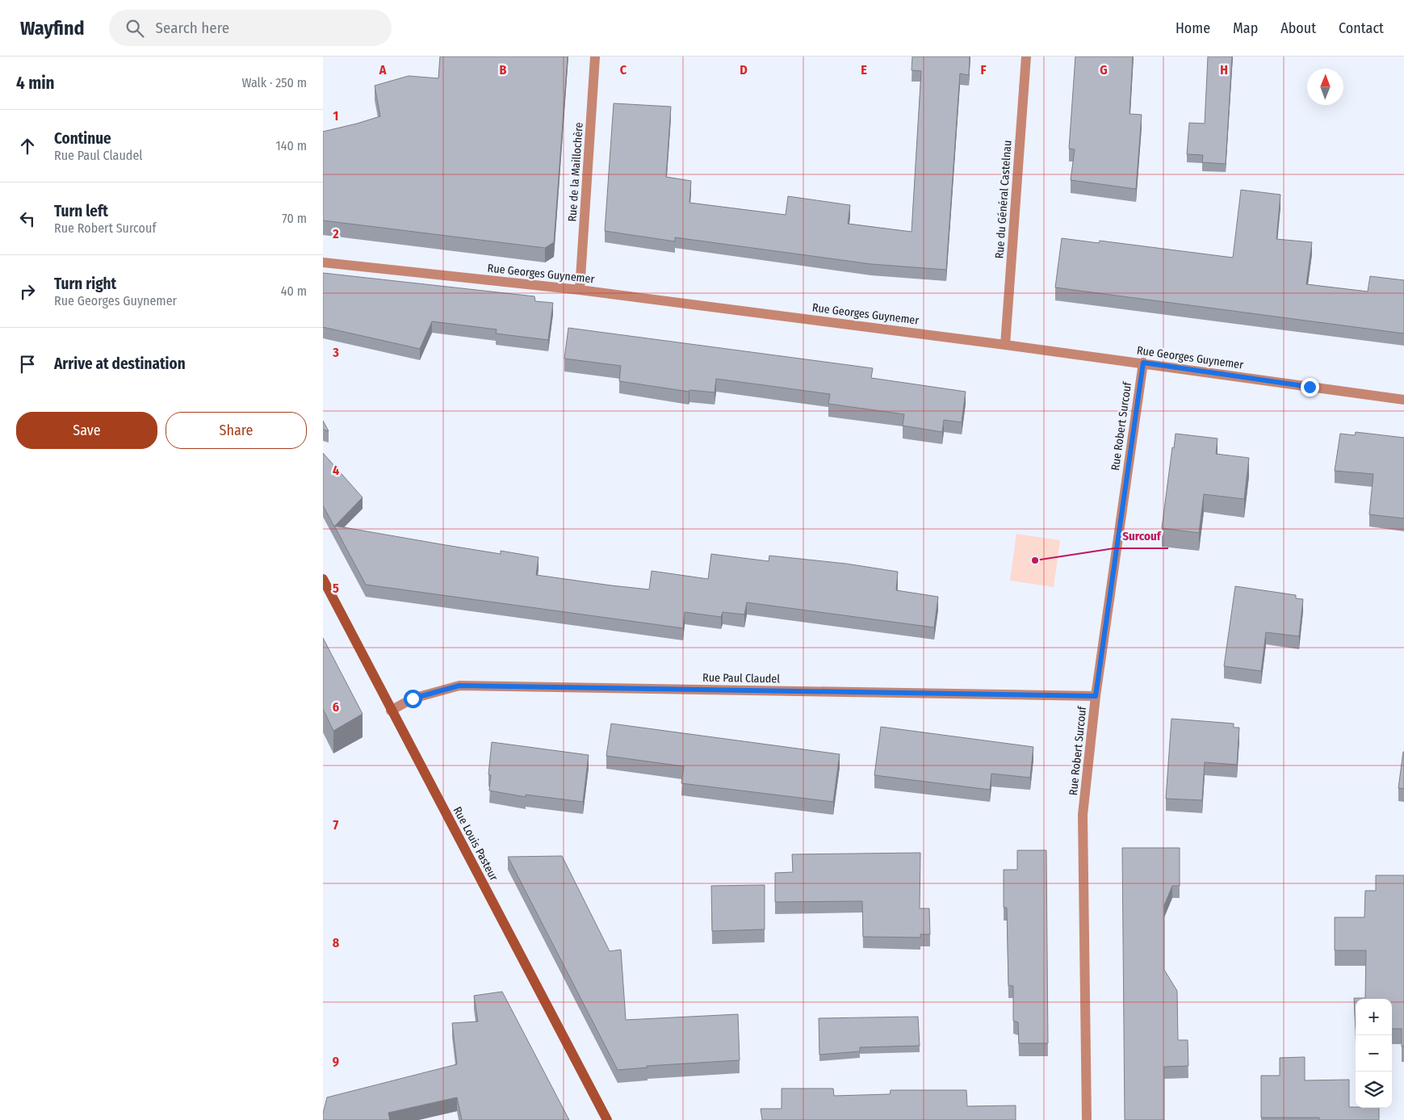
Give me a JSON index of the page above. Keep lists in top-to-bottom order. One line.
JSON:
{"streets":{"main road":["Rue Louis Pasteur"],"street":["Rue de la Maillochère","Rue du Général Castelnau","Rue Georges Guynemer","Rue Robert Surcouf","Rue Paul Claudel"]},"crossings":[["Rue de la Maillochère","Rue Georges Guynemer"],["Rue du Général Castelnau","Rue Georges Guynemer"],["Rue Georges Guynemer","Rue Robert Surcouf"],["Rue Robert Surcouf","Rue Paul Claudel"],["Rue Paul Claudel","Rue Louis Pasteur"]],"places":["Surcouf"],"north":"top","page":{"header":"Wayfind","search":"Search here","nav":["Home","Map","About","Contact"],"heading":["4 min","Walk · 250 m"],"list":[["Continue","Rue Paul Claudel","140 m"],["Turn left","Rue Robert Surcouf","70 m"],["Turn right","Rue Georges Guynemer","40 m"],"Arrive at destination"],"buttons":["Save","Share"],"map_buttons":["+","−"]},"grid":{"columns":["A","B","C","D","E","F","G","H"],"rows":["1","2","3","4","5","6","7","8","9"]}}
